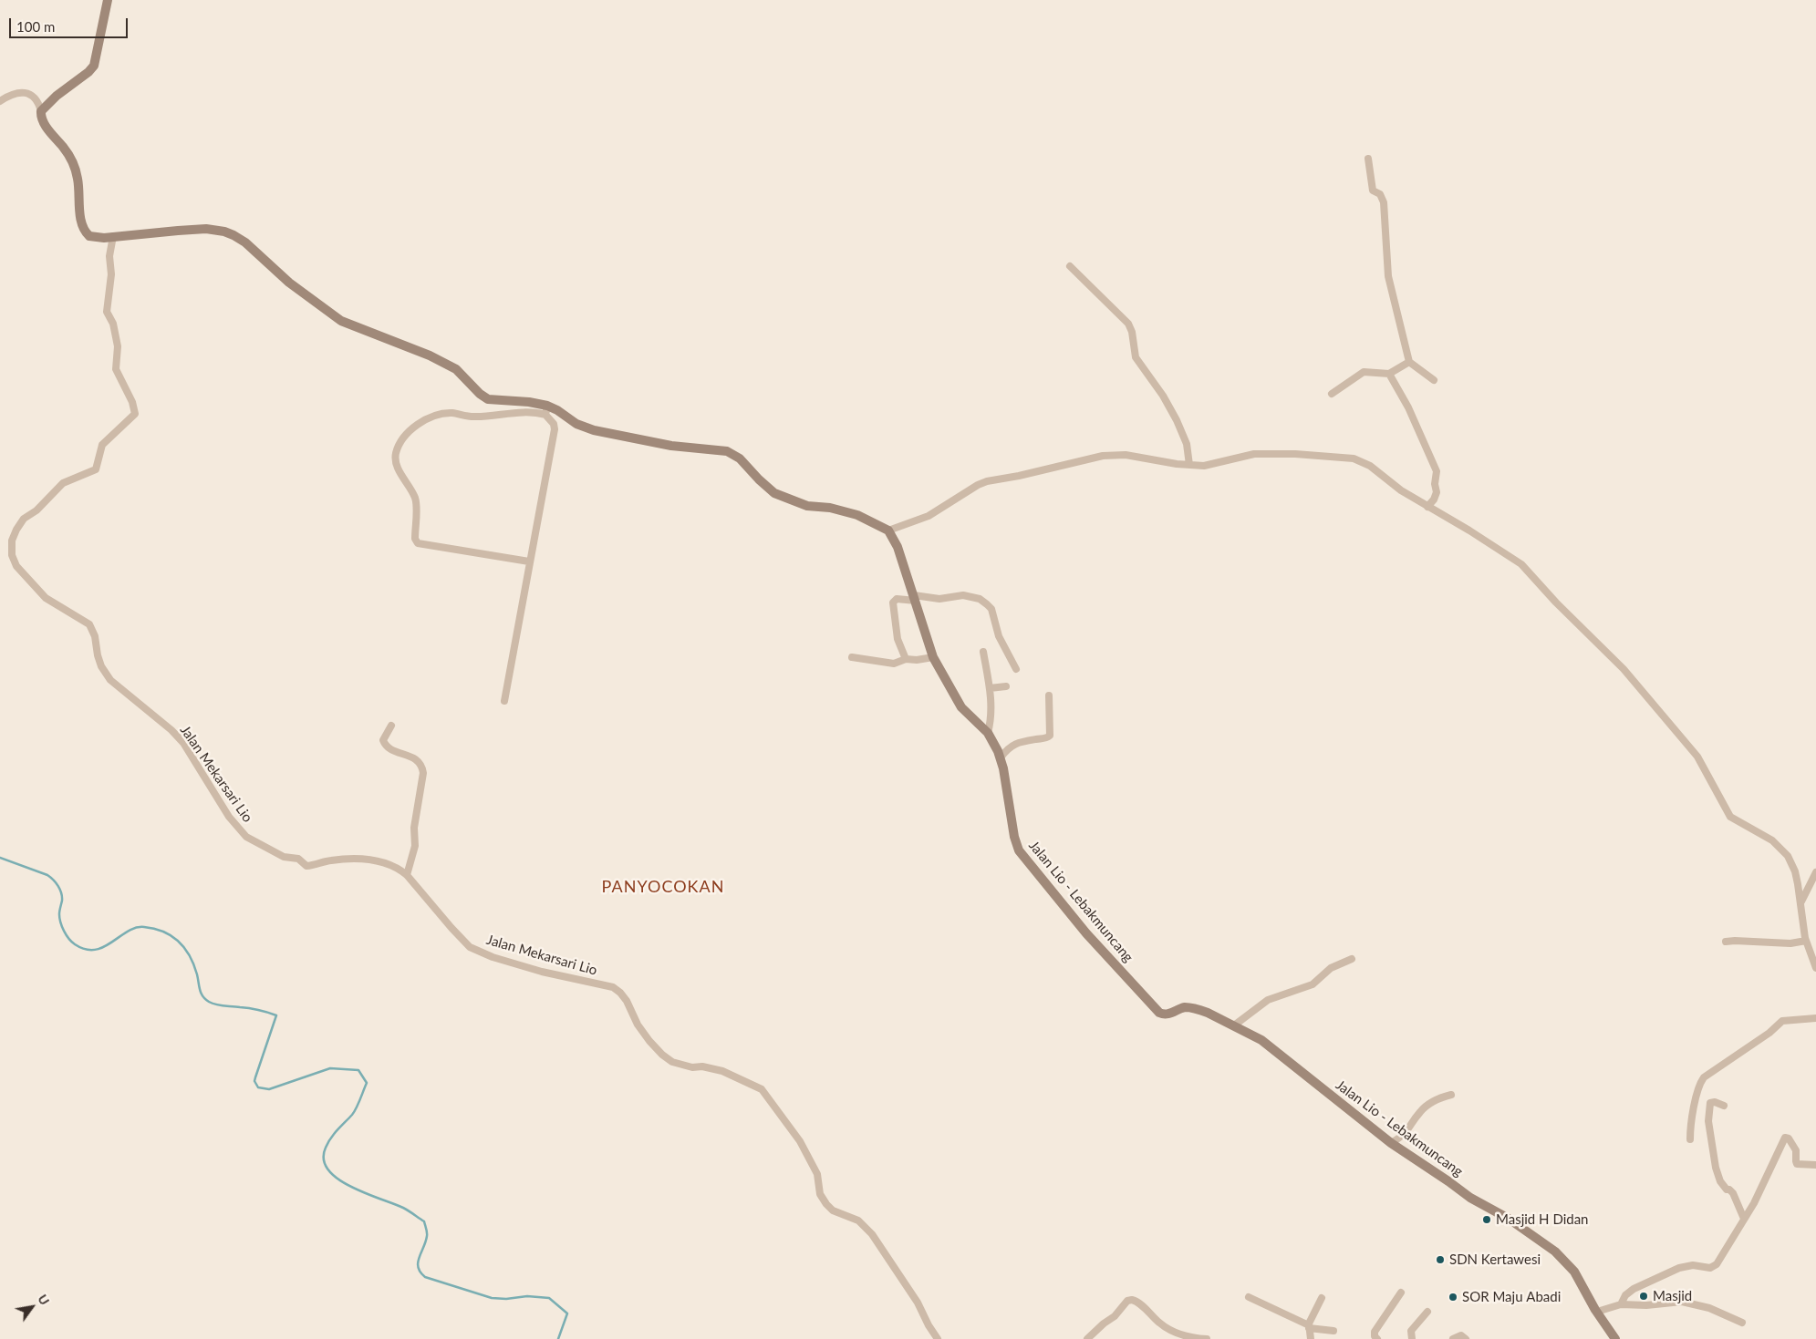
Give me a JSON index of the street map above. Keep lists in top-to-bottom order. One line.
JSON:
{"streets":{"street":["Jalan Mekarsari Lio","Jalan Lio - Lebakmuncang"]},"districts":["PANYOCOKAN"],"places":["Masjid H Didan","SDN Kertawesi","Masjid","SOR Maju Abadi"],"scale_bar":"100 m","north":"top right"}
